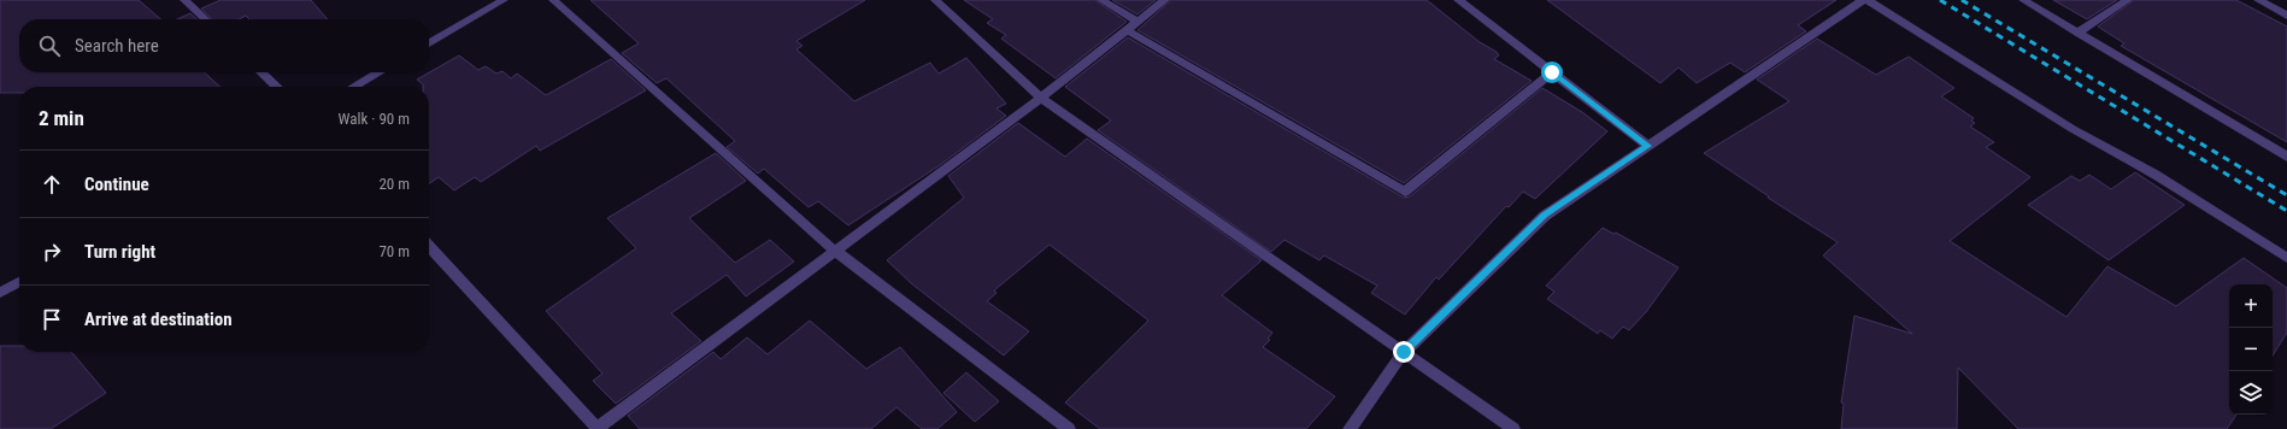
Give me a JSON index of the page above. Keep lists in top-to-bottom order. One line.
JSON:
{"page":{"search":"Search here","heading":["2 min","Walk · 90 m"],"list":[["Continue","20 m"],["Turn right","70 m"],"Arrive at destination"],"map_buttons":["+","−"]}}
